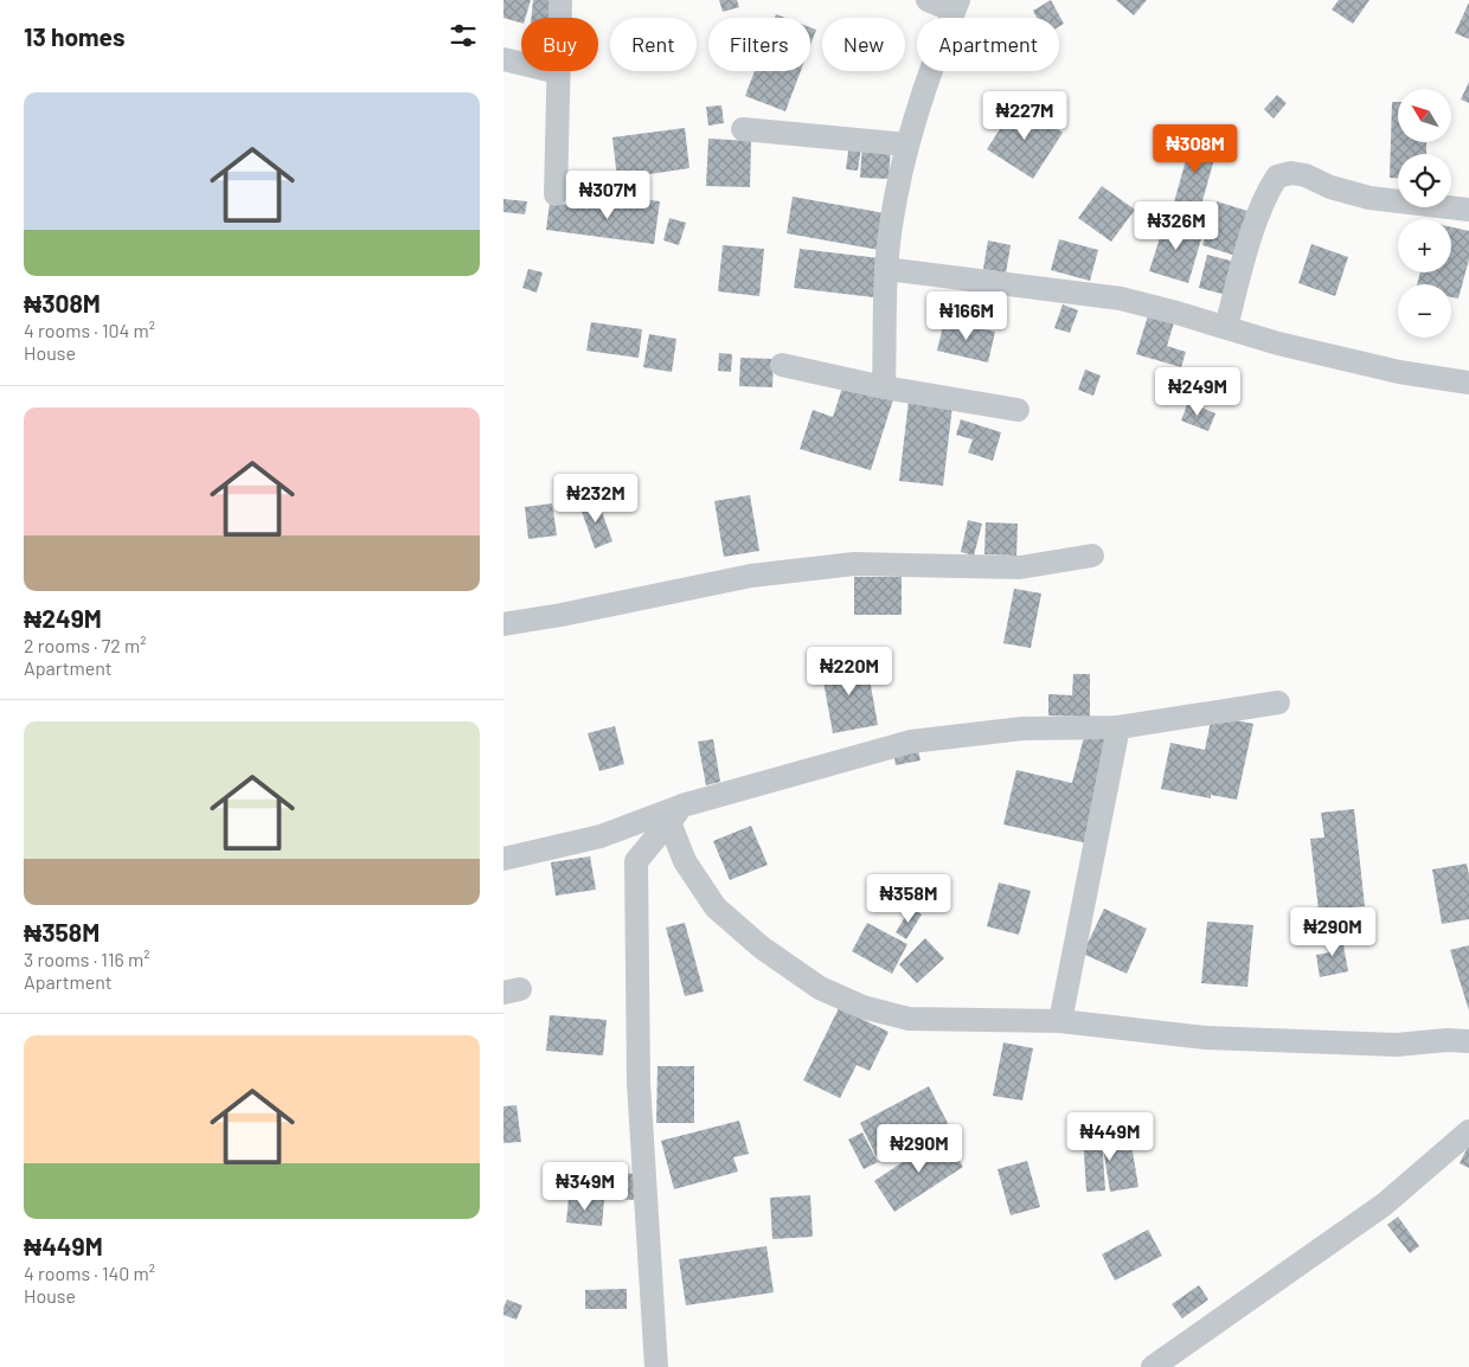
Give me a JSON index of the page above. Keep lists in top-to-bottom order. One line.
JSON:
{"north":"top left","page":{"heading":"13 homes","chip":["Buy","Rent","Filters","New","Apartment"],"list":[{"name":"₦308M","note":"4 rooms · 104 m² · House"},{"name":"₦249M","note":"2 rooms · 72 m² · Apartment"},{"name":"₦358M","note":"3 rooms · 116 m² · Apartment"},{"name":"₦449M","note":"4 rooms · 140 m² · House"}],"map_buttons":["+","−"],"price":["₦227M","₦308M","₦307M","₦326M","₦166M","₦249M","₦232M","₦220M","₦358M","₦290M","₦449M","₦290M","₦349M"]}}
